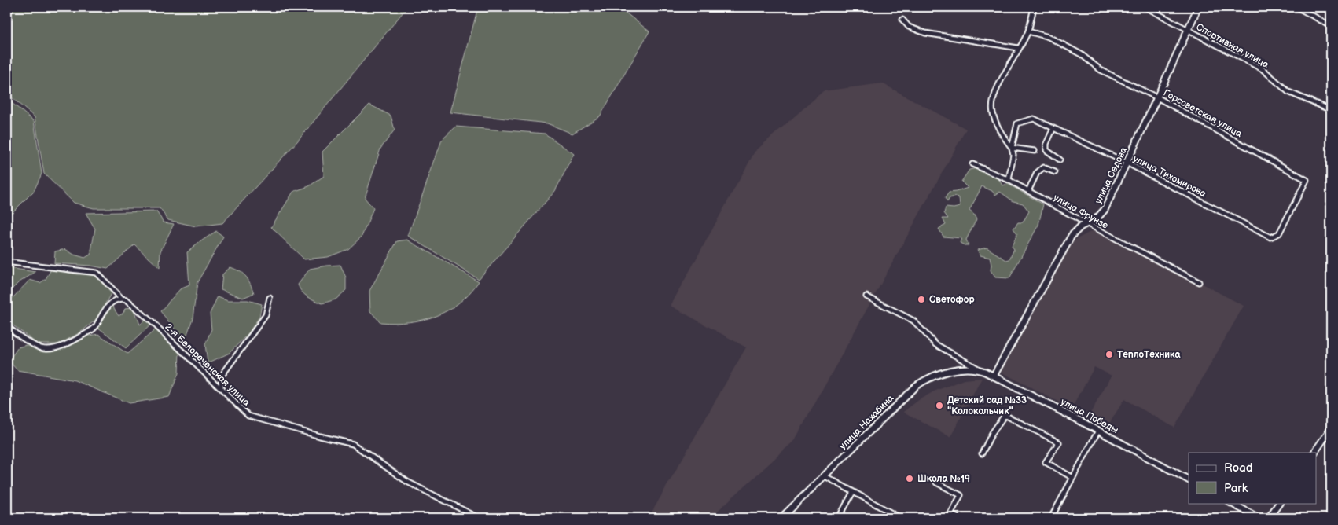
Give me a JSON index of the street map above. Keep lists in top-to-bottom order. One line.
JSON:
{"streets":{"main road":["улица Седова","улица Победы","улица Нахабина"],"street":["Спортивная улица","Горсоветская улица","улица Тихомирова","улица Фрунзе","2-я Белореченская улица"]},"crossings":[["Спортивная улица","улица Седова"],["Горсоветская улица","улица Седова"],["Горсоветская улица","улица Тихомирова"],["улица Седова","улица Тихомирова"],["улица Седова","улица Фрунзе"],["улица Седова","улица Победы"],["улица Победы","улица Нахабина"]],"places":["Светофор","ТеплоТехника","Детский сад №33 \"Колокольчик\"","Школа №19"],"legend":["Road","Park"]}
